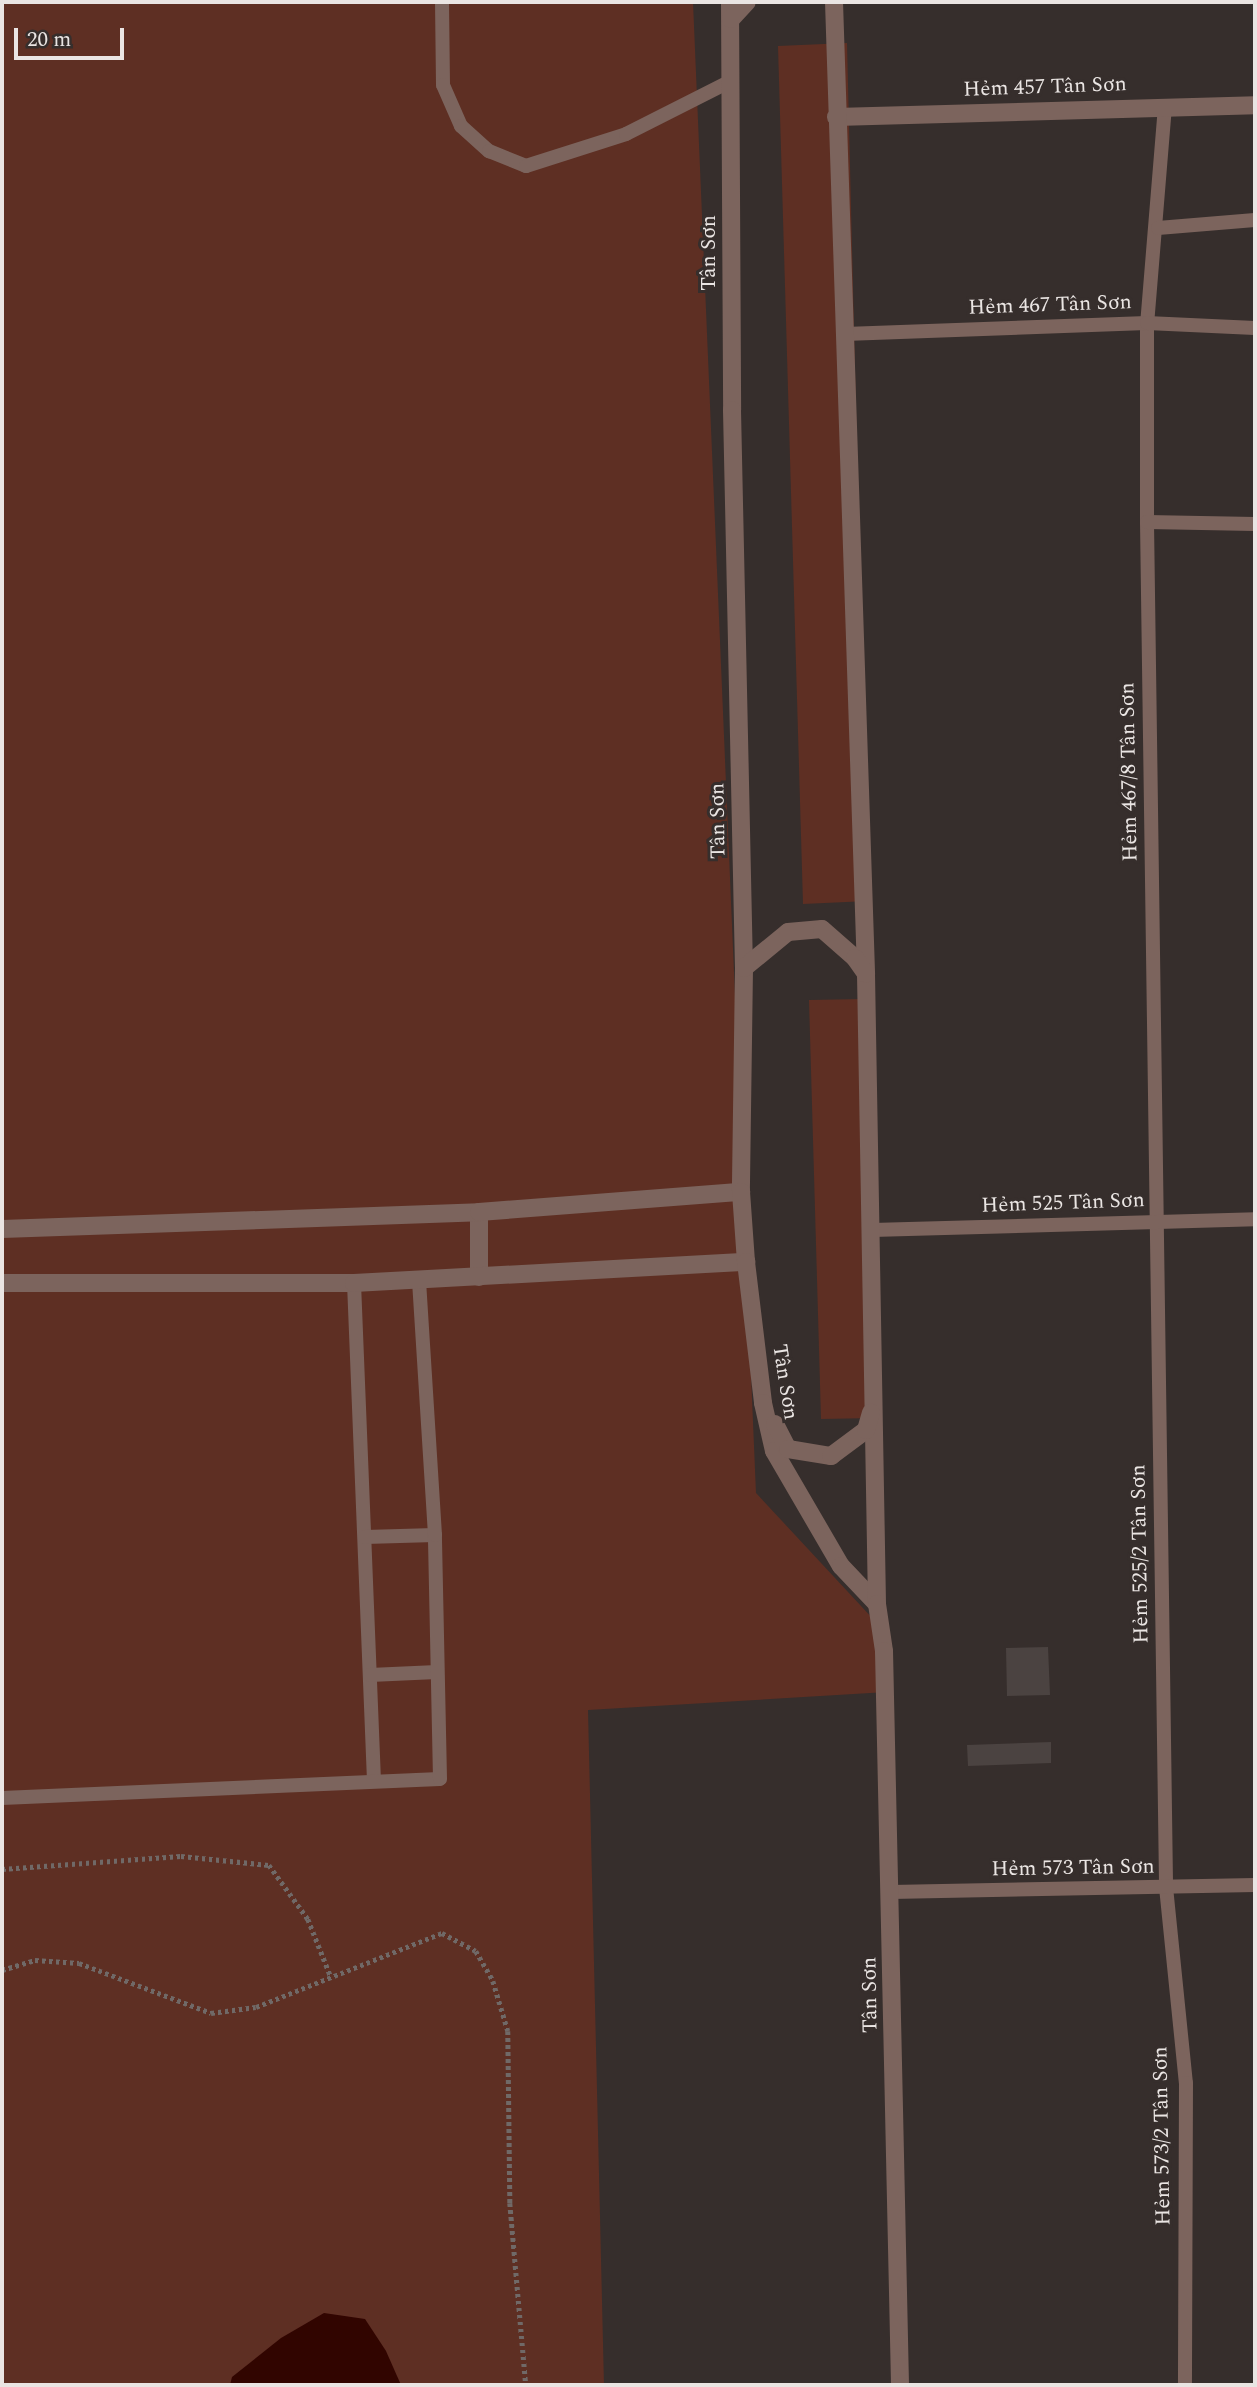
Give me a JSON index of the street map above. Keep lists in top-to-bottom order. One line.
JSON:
{"streets":{"street":["Hẻm 457 Tân Sơn","Tân Sơn"],"lane":["Hẻm 467 Tân Sơn","Hẻm 467/8 Tân Sơn","Hẻm 525 Tân Sơn","Hẻm 525/2 Tân Sơn","Hẻm 573 Tân Sơn","Hẻm 573/2 Tân Sơn"]},"crossings":[["Hẻm 457 Tân Sơn","Tân Sơn"],["Hẻm 457 Tân Sơn","Hẻm 467/8 Tân Sơn"],["Tân Sơn","Hẻm 467 Tân Sơn"],["Tân Sơn","Hẻm 525 Tân Sơn"],["Tân Sơn","Hẻm 573 Tân Sơn"],["Hẻm 467 Tân Sơn","Hẻm 467/8 Tân Sơn"],["Hẻm 467/8 Tân Sơn","Hẻm 525 Tân Sơn"],["Hẻm 467/8 Tân Sơn","Hẻm 525/2 Tân Sơn"],["Hẻm 525 Tân Sơn","Hẻm 525/2 Tân Sơn"],["Hẻm 525/2 Tân Sơn","Hẻm 573 Tân Sơn"],["Hẻm 525/2 Tân Sơn","Hẻm 573/2 Tân Sơn"],["Hẻm 573 Tân Sơn","Hẻm 573/2 Tân Sơn"]],"scale_bar":"20 m"}
